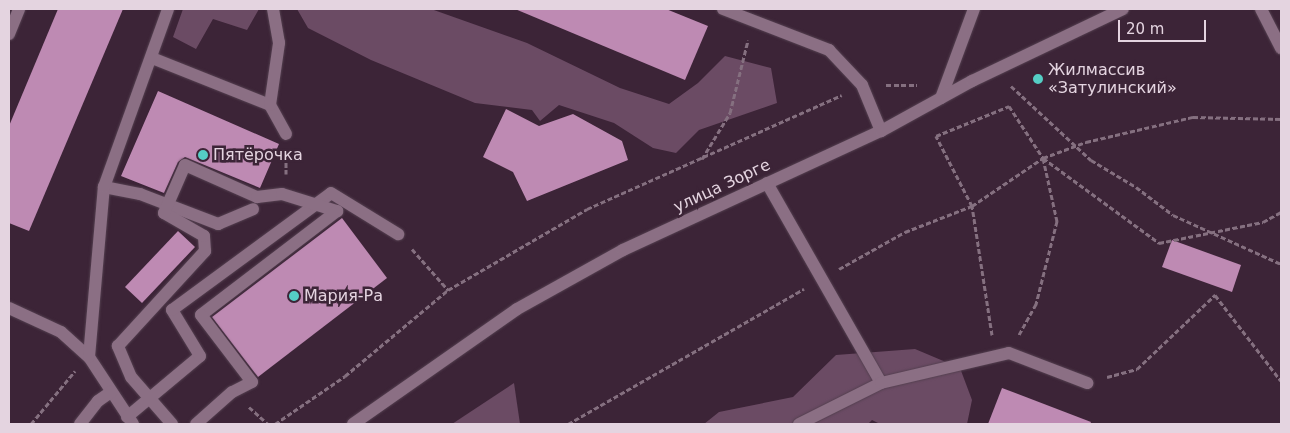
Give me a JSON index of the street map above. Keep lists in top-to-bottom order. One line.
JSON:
{"streets":{"street":["улица Зорге"]},"places":["Жилмассив «Затулинский»","Пятёрочка","Мария-Ра"],"scale_bar":"20 m"}
